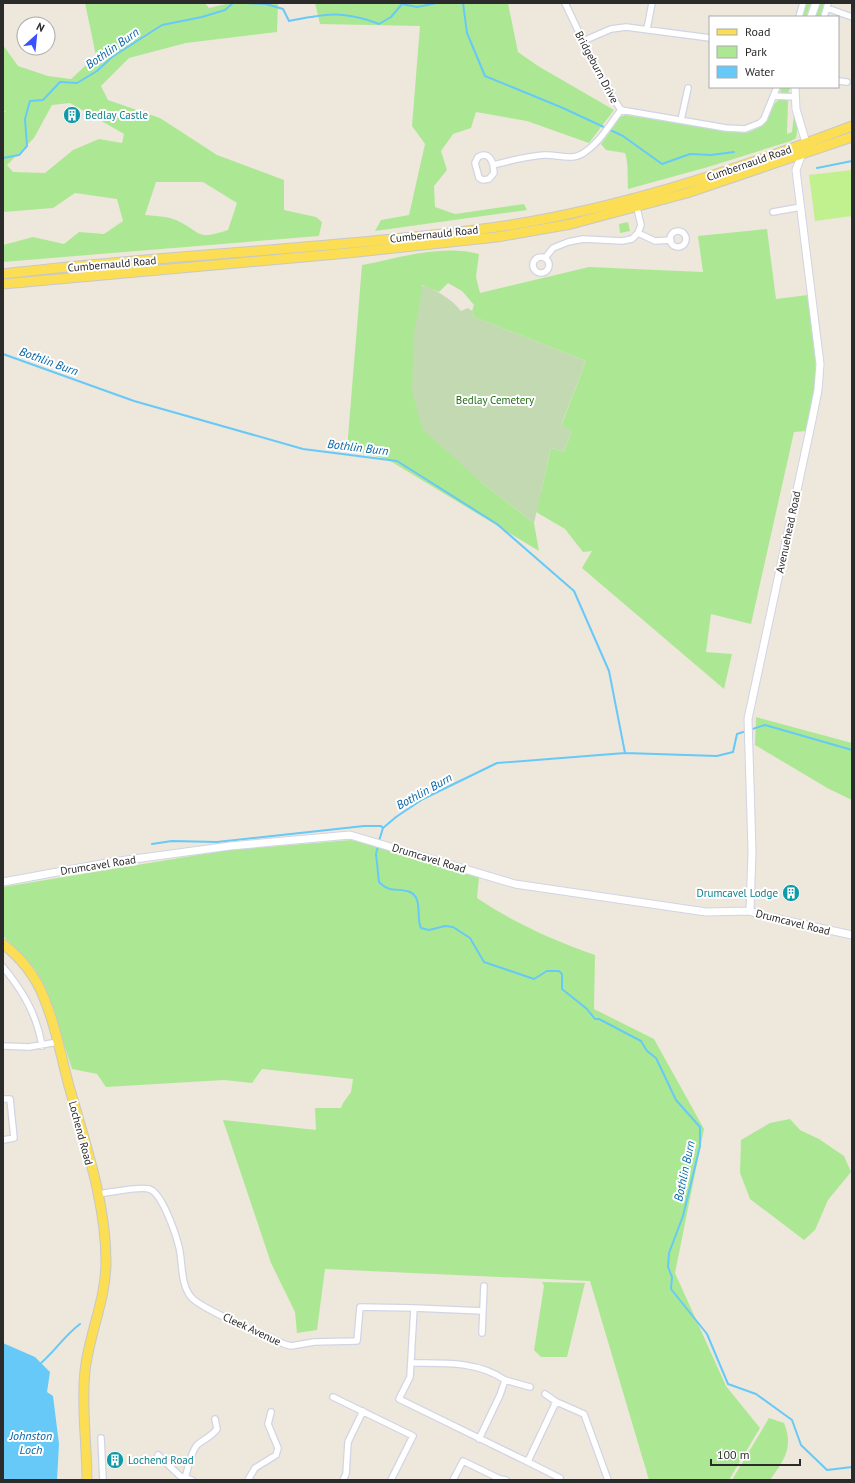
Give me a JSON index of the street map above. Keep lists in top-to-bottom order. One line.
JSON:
{"streets":{"main road":["Cumbernauld Road","Lochend Road"],"street":["Bridgeburn Drive","Avenuehead Road","Drumcavel Road","Cleek Avenue"]},"crossings":[["Cumbernauld Road","Avenuehead Road"],["Avenuehead Road","Drumcavel Road"],["Lochend Road","Cleek Avenue"]],"water":["Bothlin Burn","Johnston Loch"],"parks":["Bedlay Cemetery"],"places":{"building":["Bedlay Castle","Drumcavel Lodge","Lochend Road"]},"legend":["Road","Park","Water"],"scale_bar":"100 m","north":"top right"}
